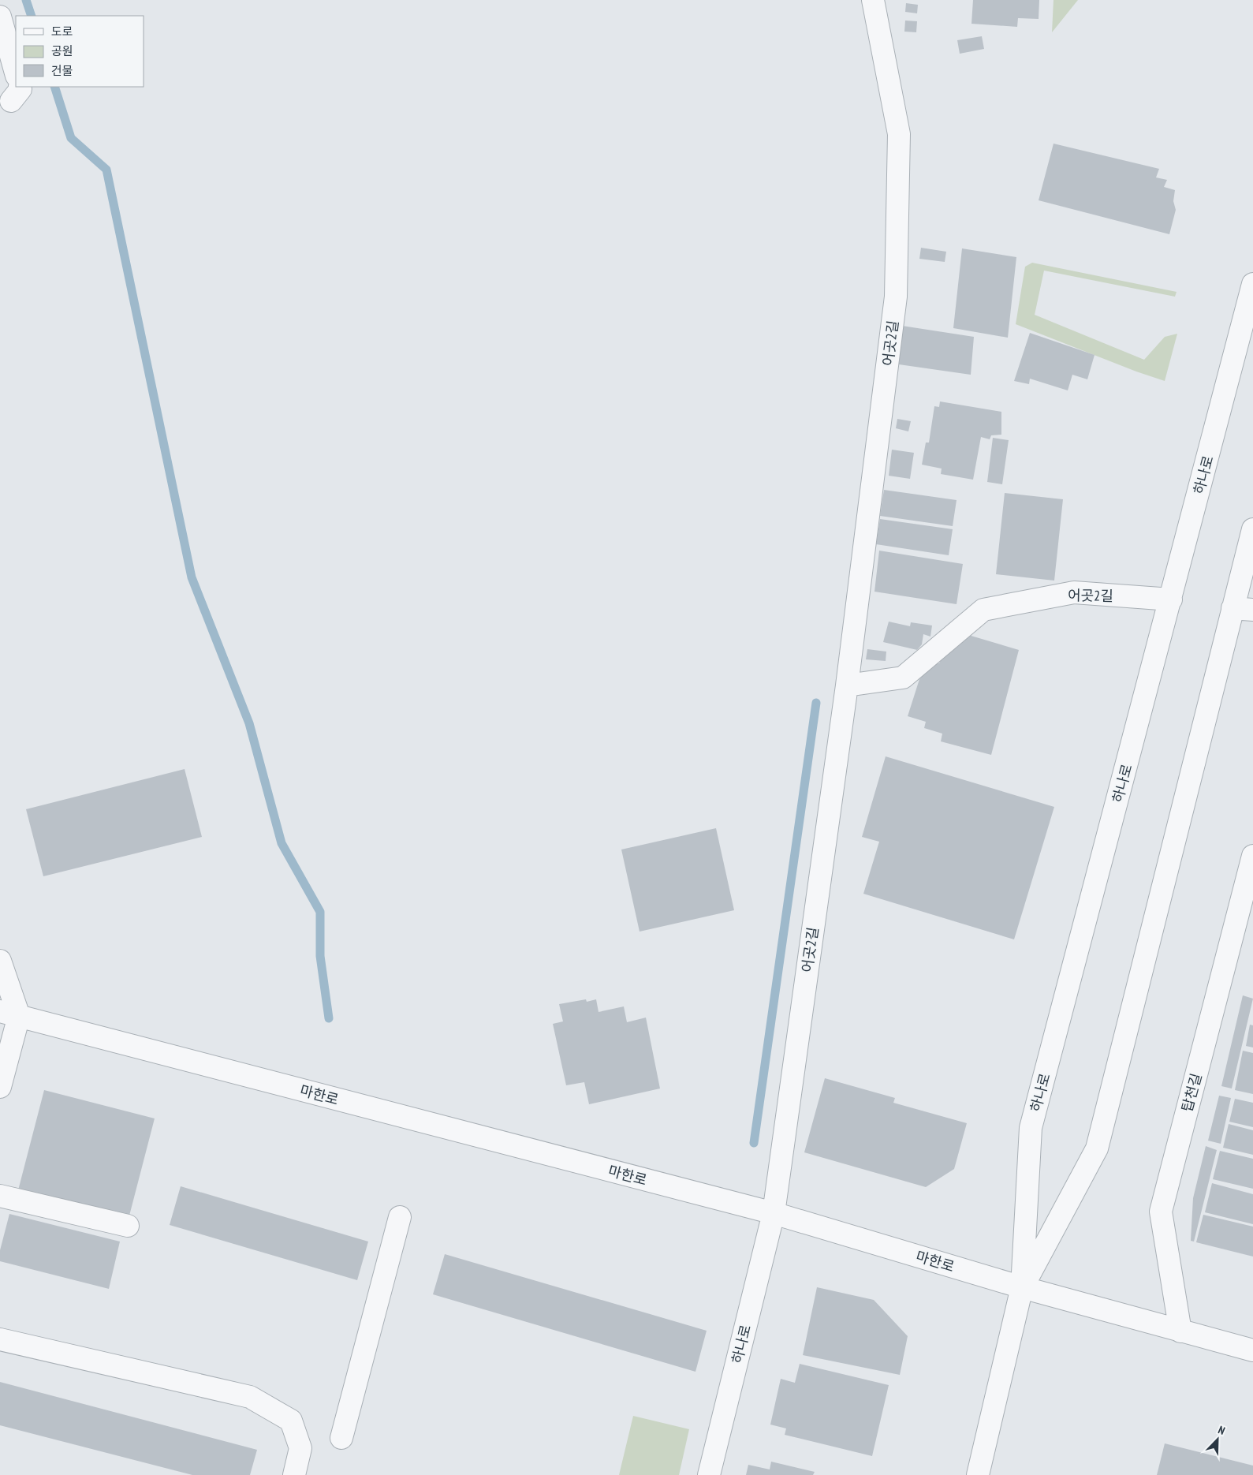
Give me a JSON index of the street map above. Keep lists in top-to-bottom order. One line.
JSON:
{"streets":{"street":["어곳2길","하나로","탑천길","마한로"]},"crossings":[["어곳2길","하나로"],["어곳2길","마한로"],["하나로","마한로"],["탑천길","마한로"]],"legend":["도로","공원","건물"],"north":"top right"}
